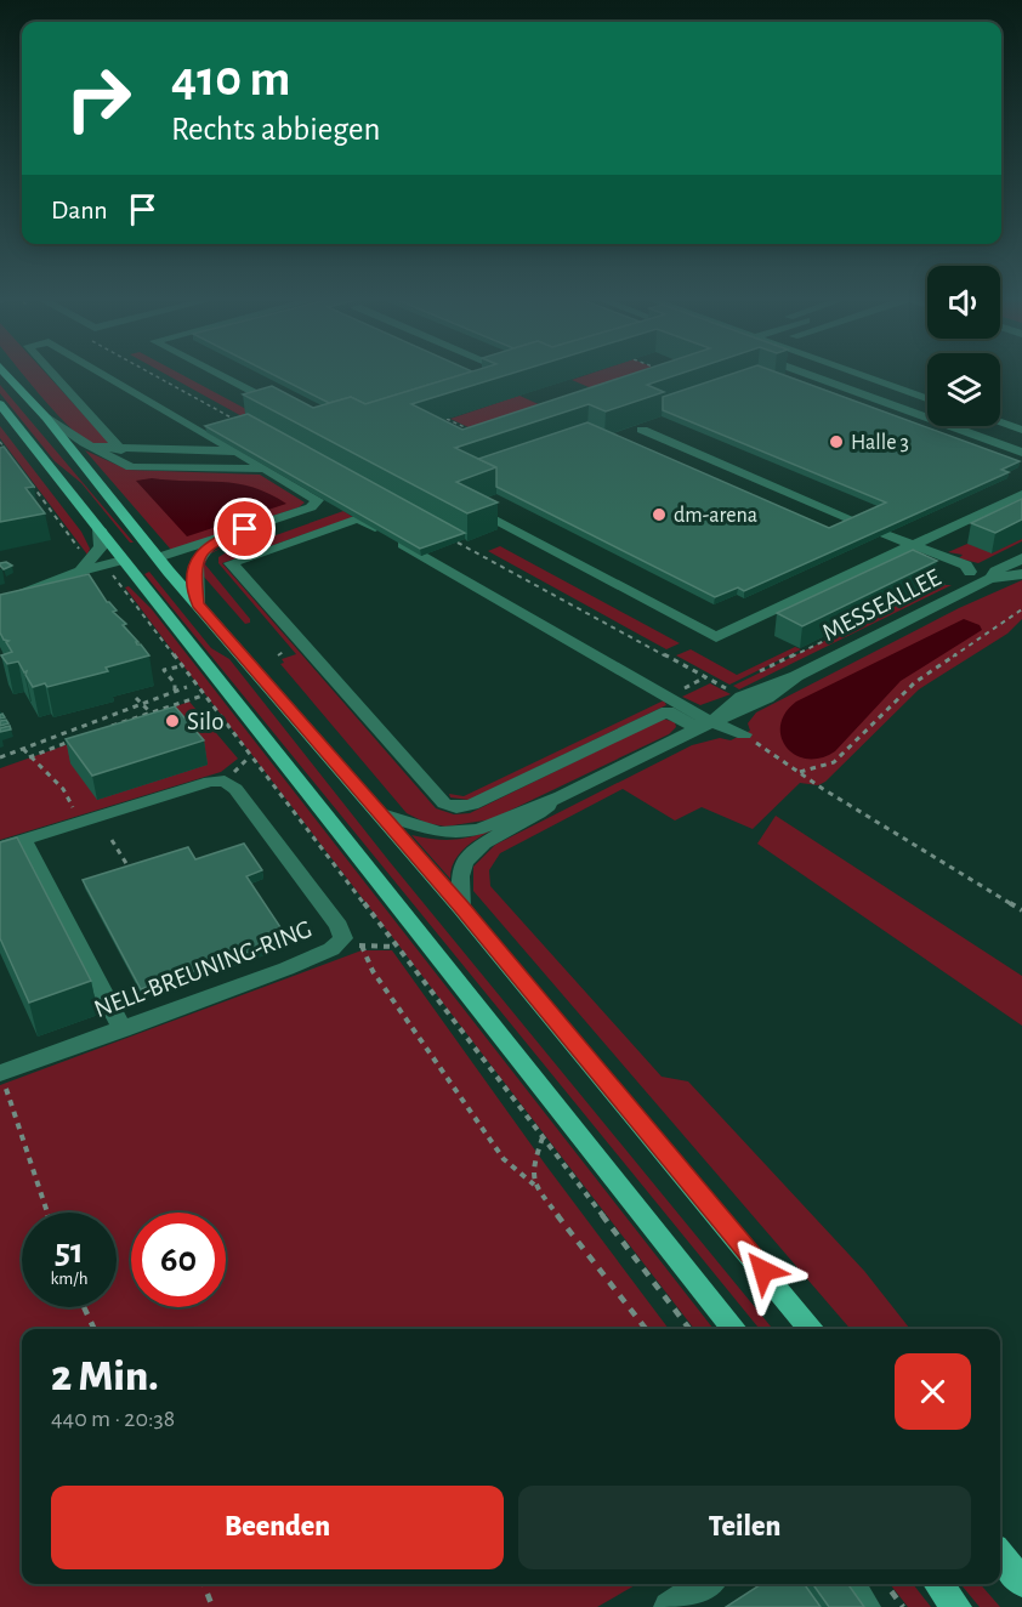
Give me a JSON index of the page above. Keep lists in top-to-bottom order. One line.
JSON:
{"streets":{"street":["MESSEALLEE","NELL-BREUNING-RING"]},"places":["Halle 3","dm-arena","Silo"],"page":{"turn":["410 m","Rechts abbiegen"],"then":"Dann","speed":"51 km/h","limit":"60","heading":["2 Min.","440 m · 20:38"],"buttons":["Beenden","Teilen"]}}
